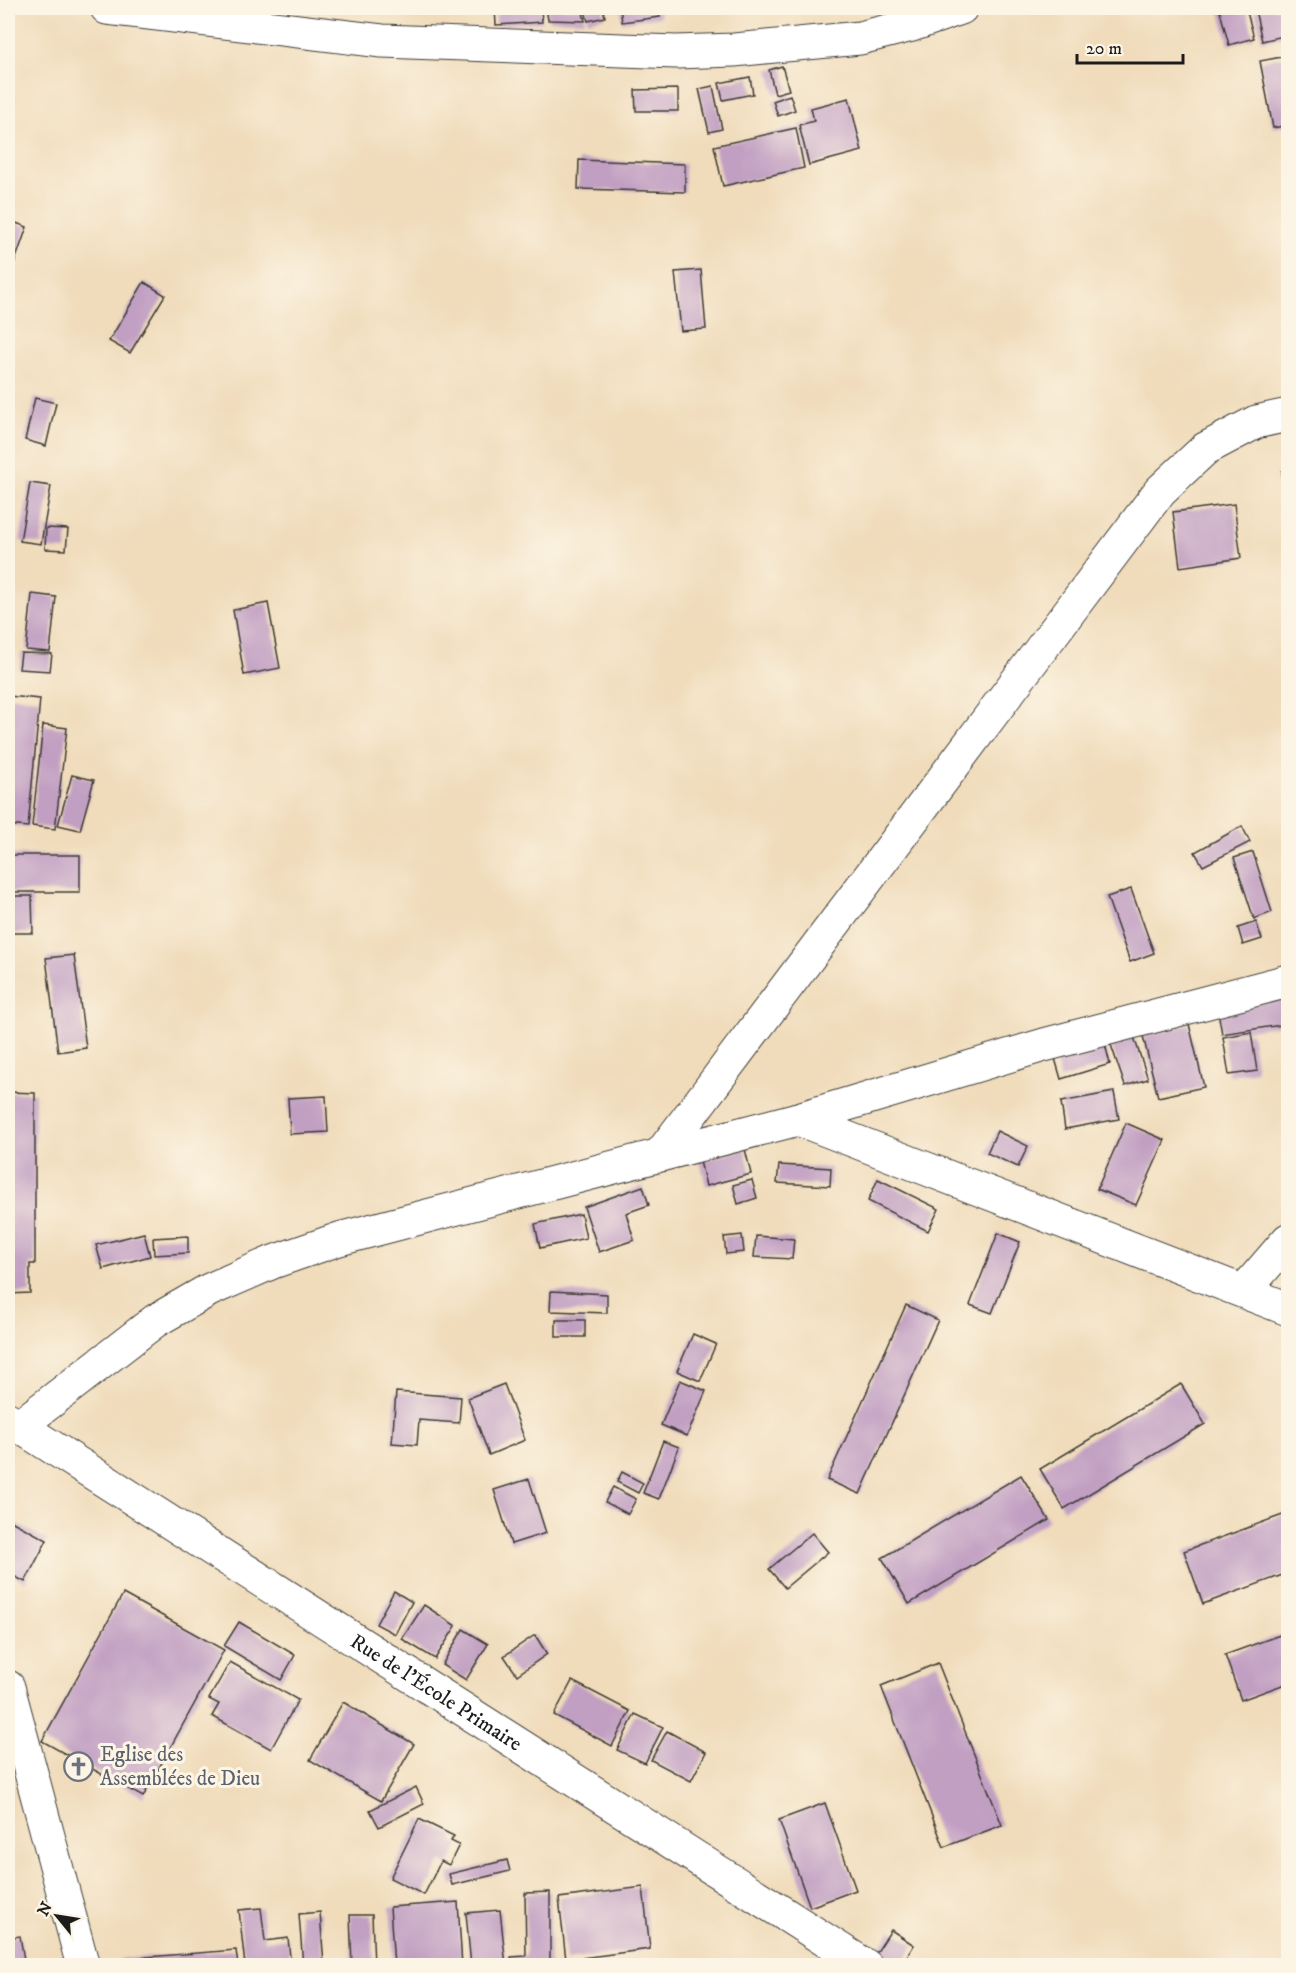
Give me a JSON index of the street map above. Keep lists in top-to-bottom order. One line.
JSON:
{"streets":{"street":["Rue de l'École Primaire"]},"places":{"church":["Eglise des Assemblées de Dieu"]},"scale_bar":"20 m","north":"top left"}
